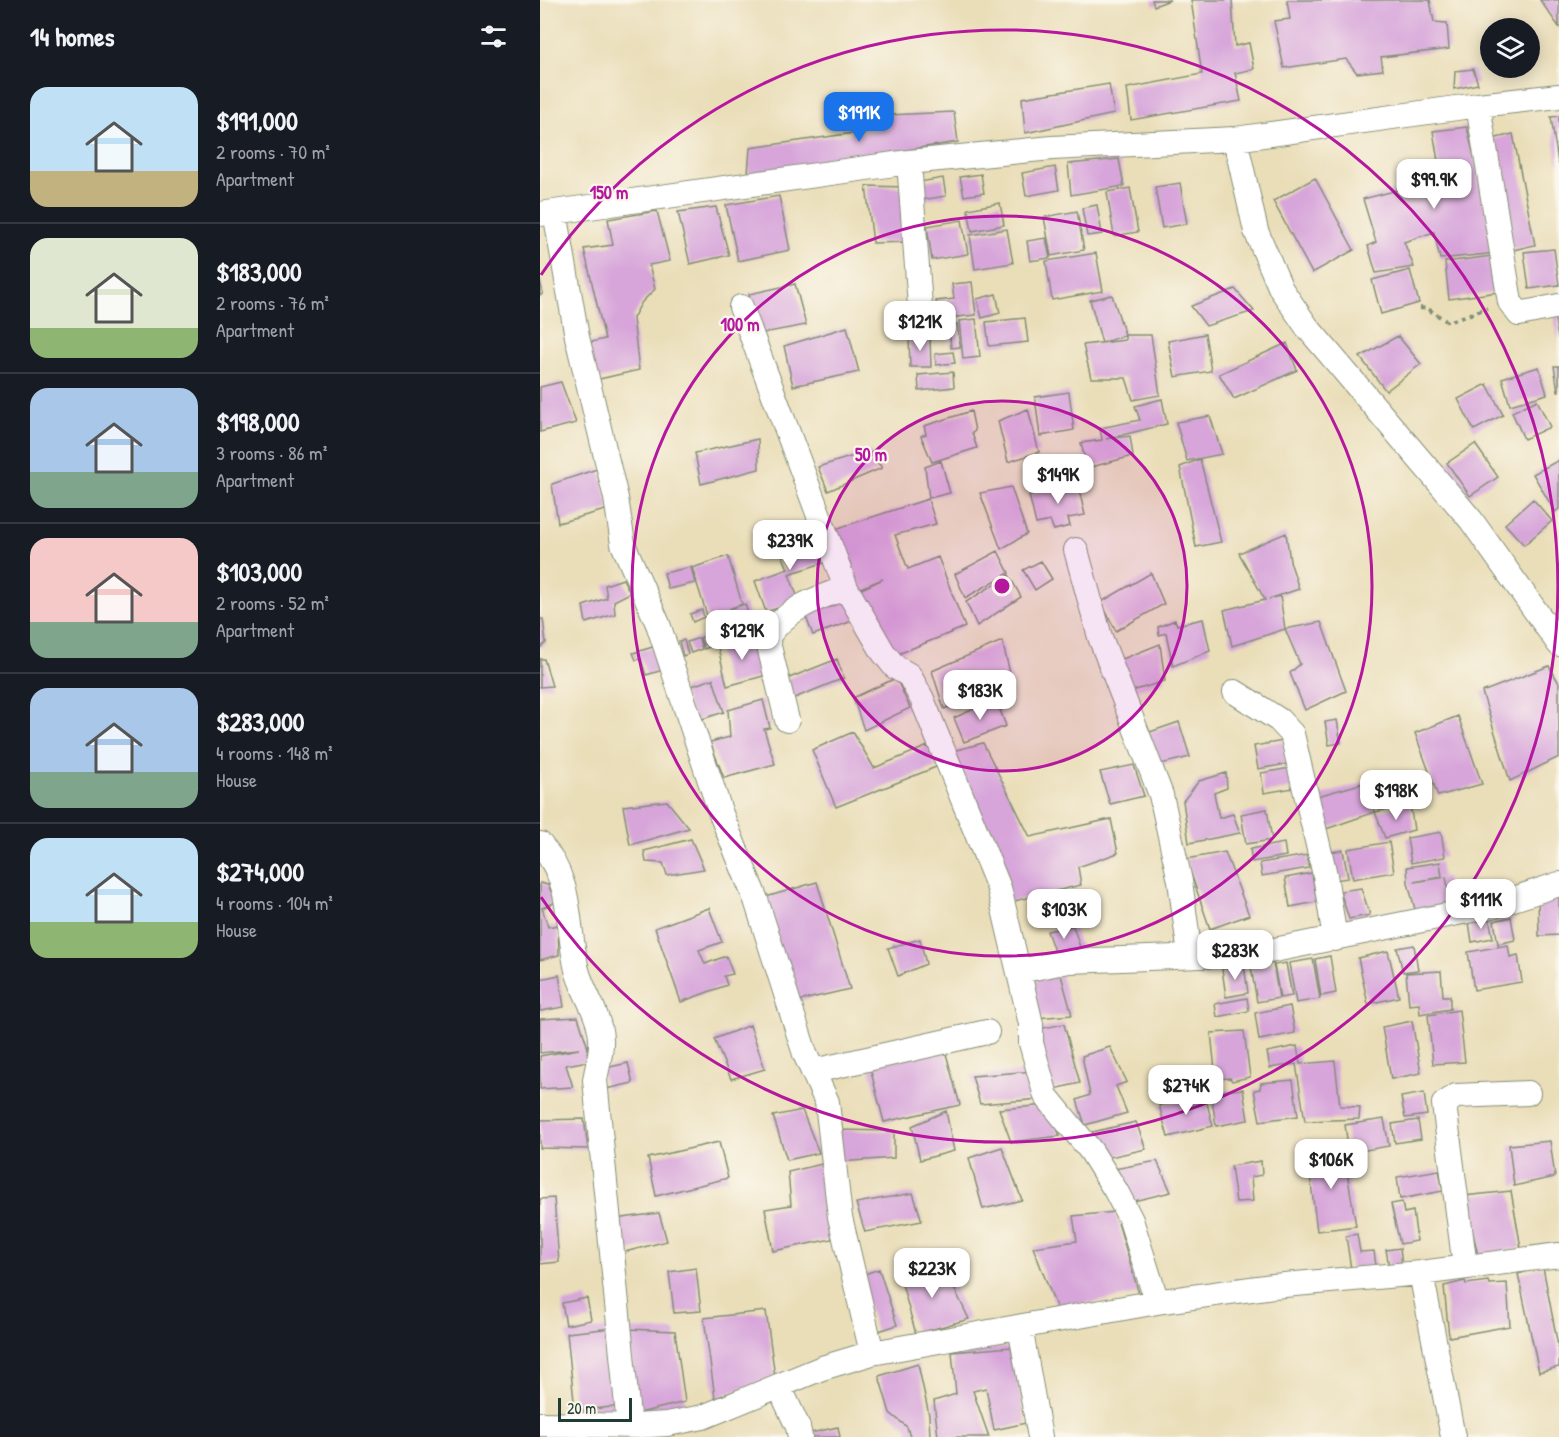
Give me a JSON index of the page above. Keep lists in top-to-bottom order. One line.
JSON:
{"scale_bar":"20 m","page":{"heading":"14 homes","list":[{"name":"$191,000","note":"2 rooms · 70 m² · Apartment"},{"name":"$183,000","note":"2 rooms · 76 m² · Apartment"},{"name":"$198,000","note":"3 rooms · 86 m² · Apartment"},{"name":"$103,000","note":"2 rooms · 52 m² · Apartment"},{"name":"$283,000","note":"4 rooms · 148 m² · House"},{"name":"$274,000","note":"4 rooms · 104 m² · House"}],"price":["$191K","$99.9K","$121K","$149K","$239K","$129K","$183K","$198K","$111K","$103K","$283K","$274K","$106K","$223K"],"scale":"20 m"},"rings":["150 m","100 m","50 m"]}
